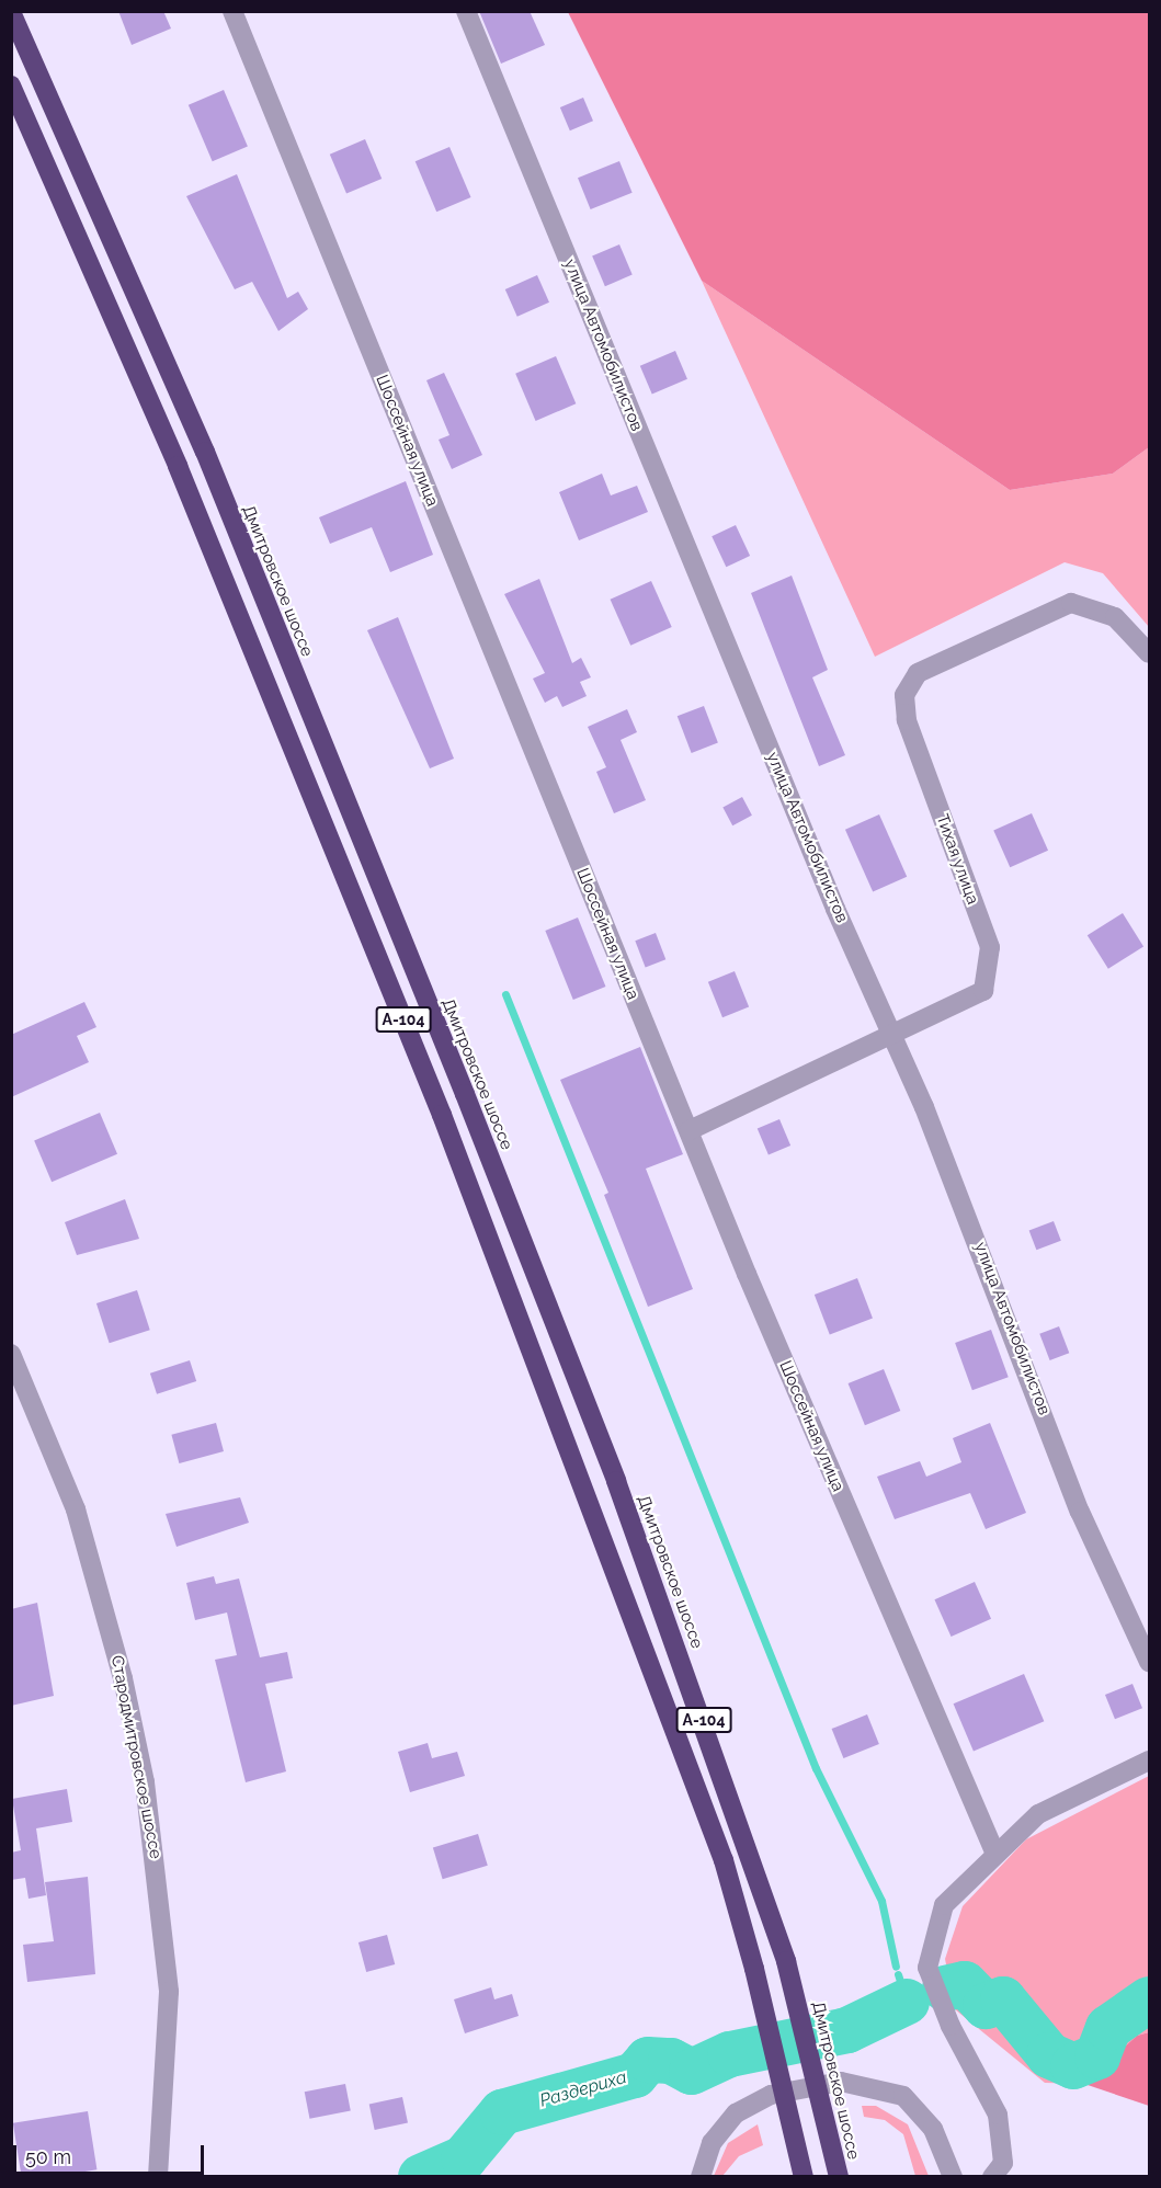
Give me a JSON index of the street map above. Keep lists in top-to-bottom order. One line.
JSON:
{"streets":{"highway":["Дмитровское шоссе","А-104"],"street":["улица Автомобилистов","Шоссейная улица","Тихая улица","Стародмитровское шоссе"]},"crossings":[["улица Автомобилистов","Тихая улица"],["Шоссейная улица","Тихая улица"]],"water":["Раздериха"],"scale_bar":"50 m"}
